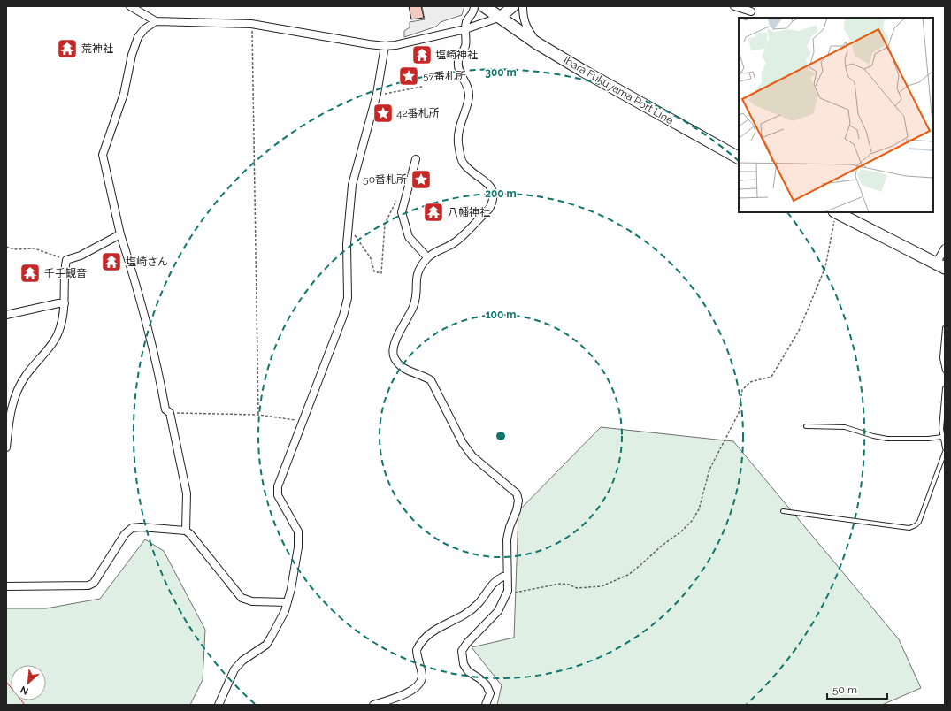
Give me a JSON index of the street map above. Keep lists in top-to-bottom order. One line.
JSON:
{"streets":{"main road":["Ibara Fukuyama Port Line"]},"places":{"temple":["荒神社","塩崎神社","八幡神社","塩崎さん","千手観音"],"place":["57番札所","42番札所","50番札所"]},"scale_bar":"50 m","north":"bottom left","rings":["300 m","200 m","100 m"]}
